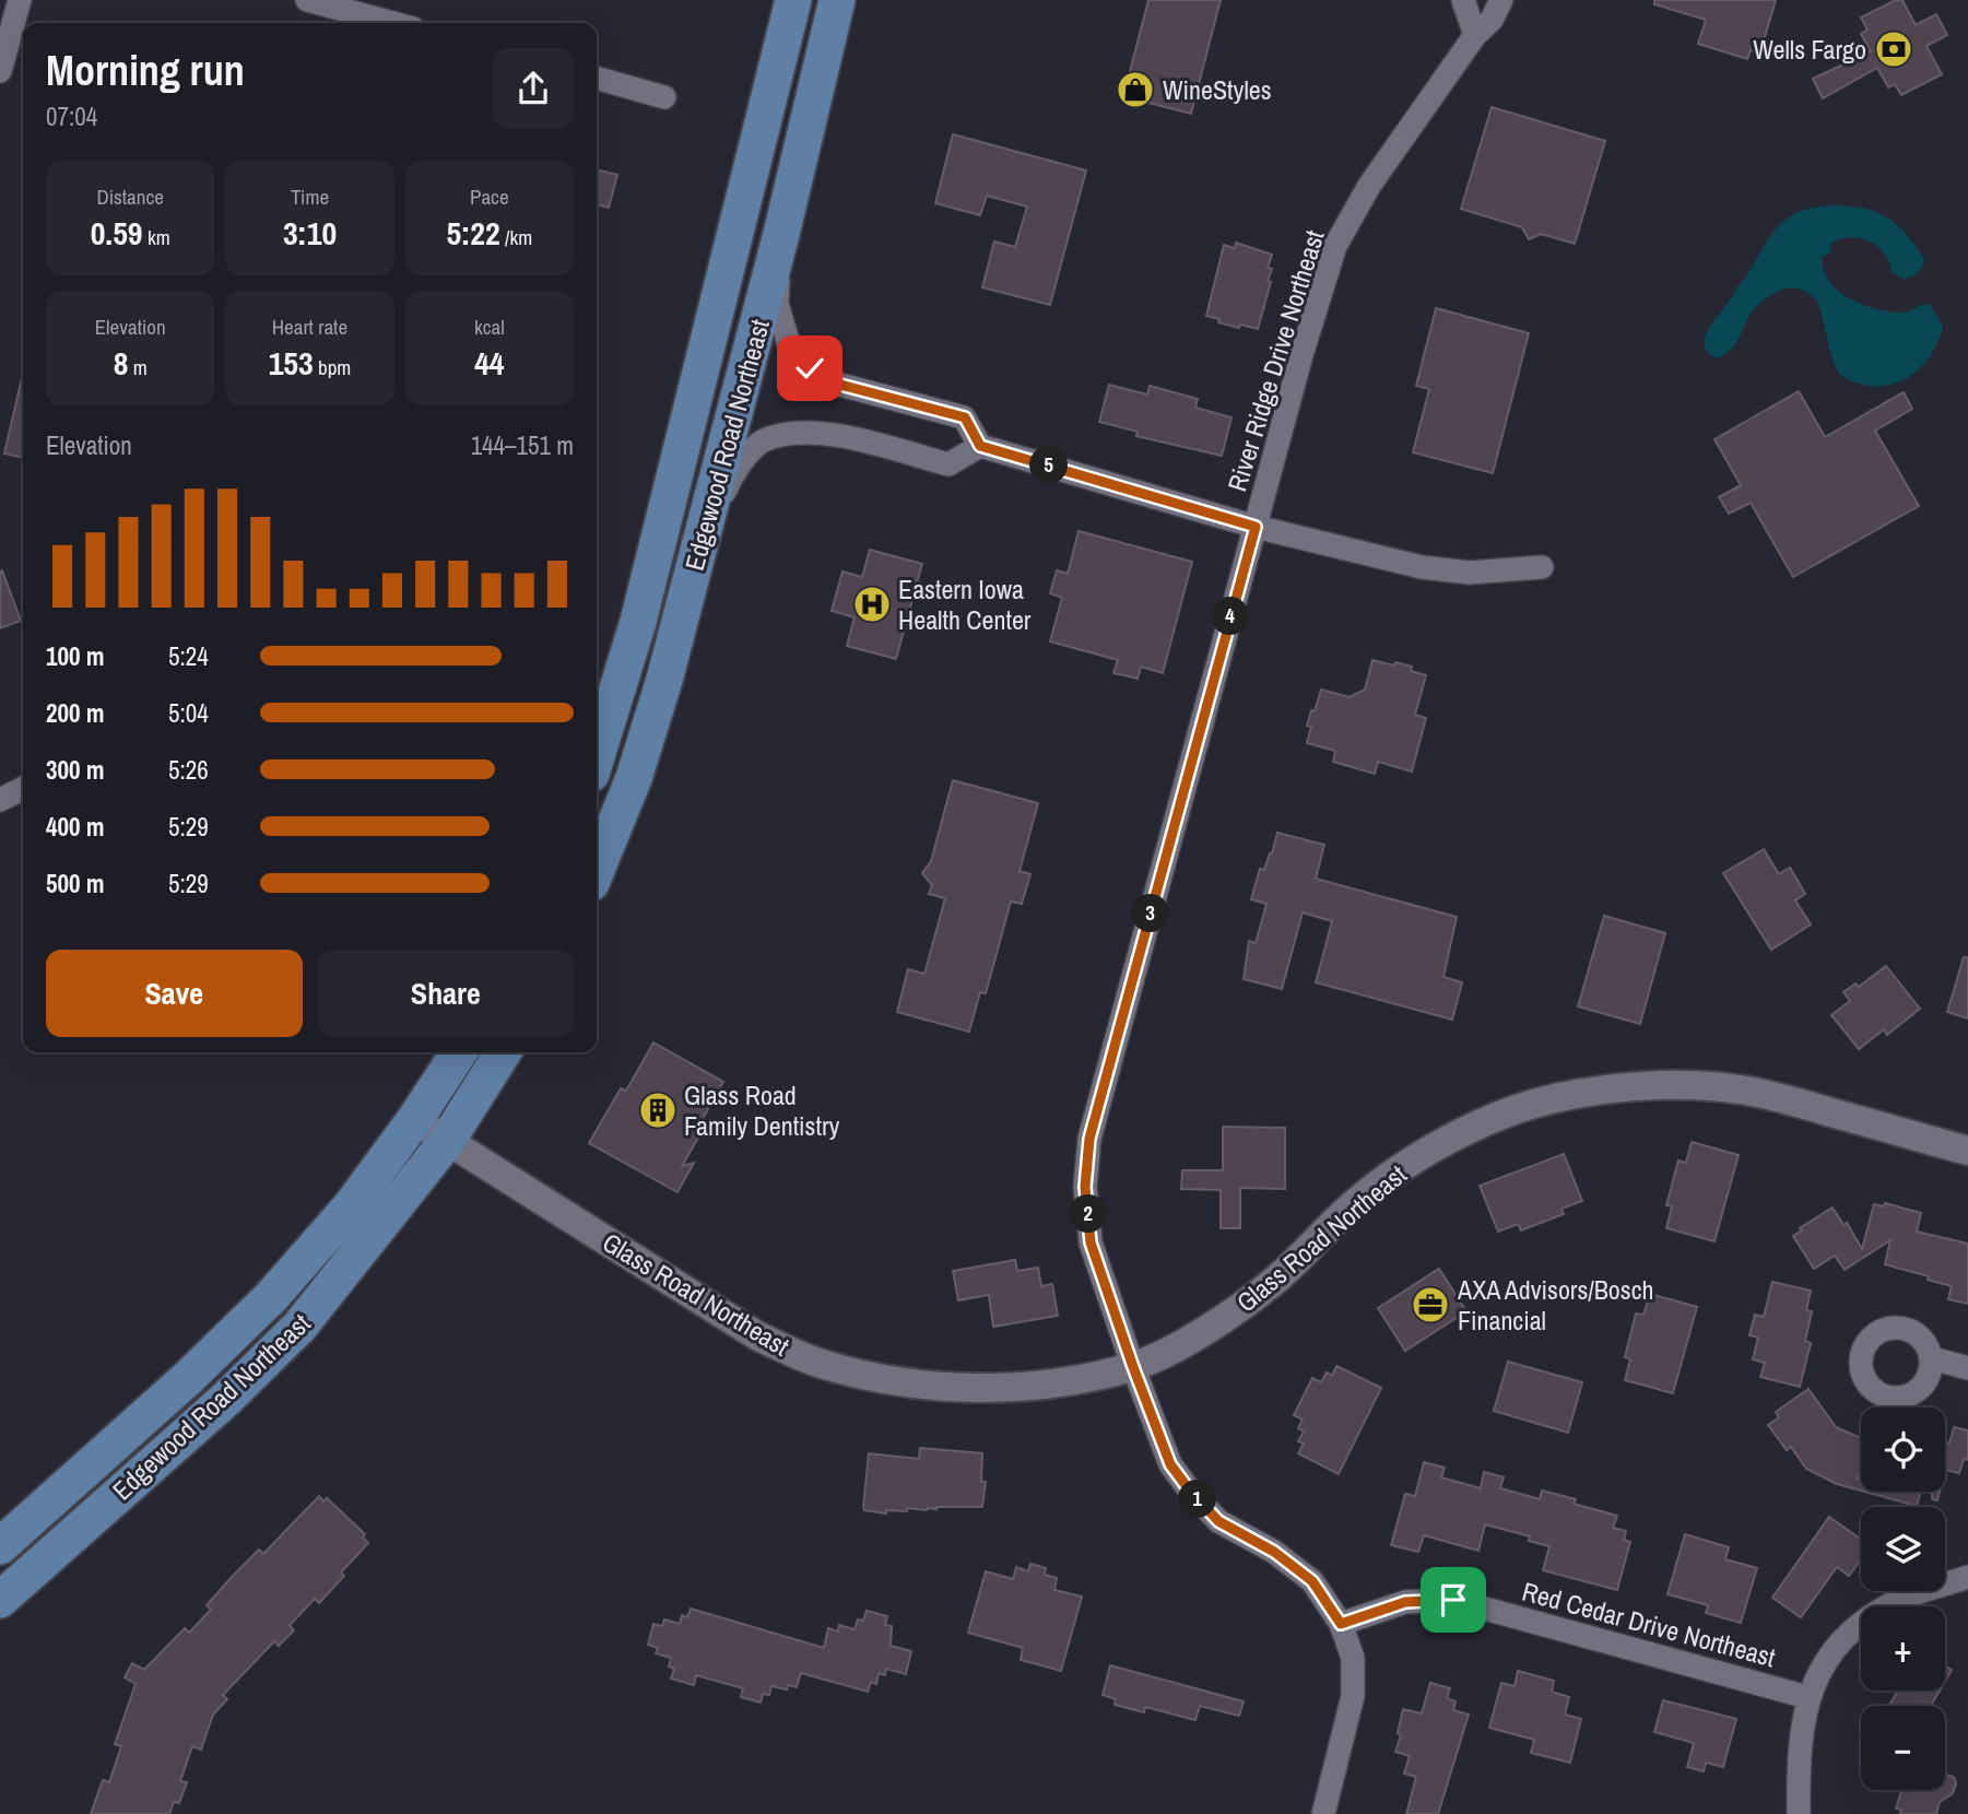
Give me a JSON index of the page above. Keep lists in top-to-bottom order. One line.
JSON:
{"streets":{"main road":["Edgewood Road Northeast"],"street":["River Ridge Drive Northeast","Glass Road Northeast","Red Cedar Drive Northeast"]},"crossings":[["River Ridge Drive Northeast","Glass Road Northeast"],["River Ridge Drive Northeast","Red Cedar Drive Northeast"],["Edgewood Road Northeast","Glass Road Northeast"]],"places":{"bank":["Wells Fargo"],"shop":["WineStyles"],"hospital":["Eastern Iowa Health Center"],"building":["Glass Road Family Dentistry"],"office":["AXA Advisors/Bosch Financial"]},"page":{"heading":["Morning run","07:04"],"stats":[["Distance","0.59 km"],["Time","3:10"],["Pace","5:22 /km"],["Elevation","8 m"],["Heart rate","153 bpm"],["kcal","44"]],"chart":["Elevation","144–151 m"],"pins":["5","4","3","2","1"],"list":[{"name":"100 m","note":"5:24"},{"name":"200 m","note":"5:04"},{"name":"300 m","note":"5:26"},{"name":"400 m","note":"5:29"},{"name":"500 m","note":"5:29"}],"buttons":["Save","Share"],"map_buttons":["+","−"]}}
